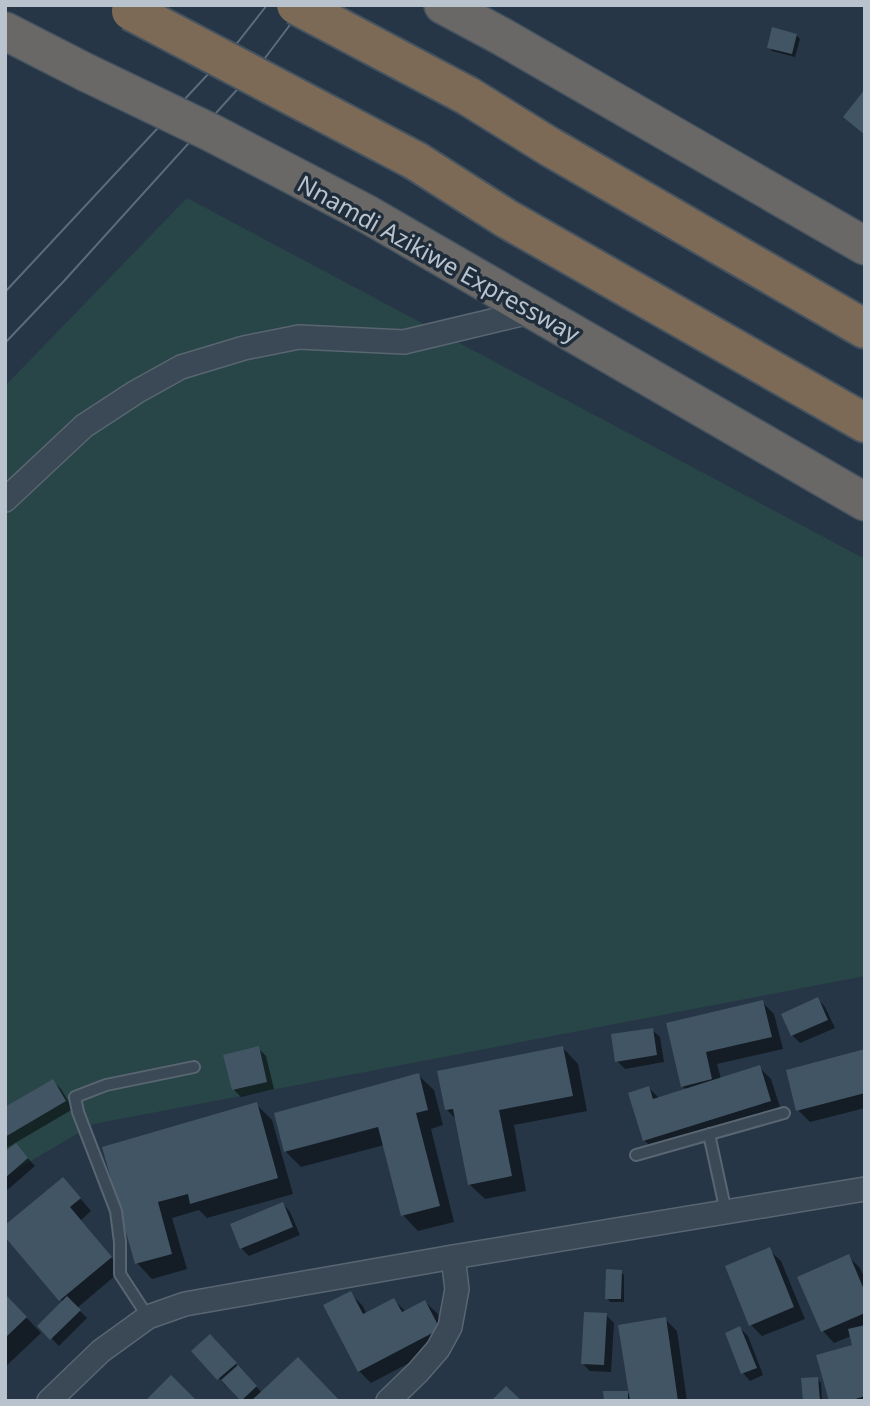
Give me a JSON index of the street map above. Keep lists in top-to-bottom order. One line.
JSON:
{"streets":{"highway":["Nnamdi Azikiwe Expressway"]}}
